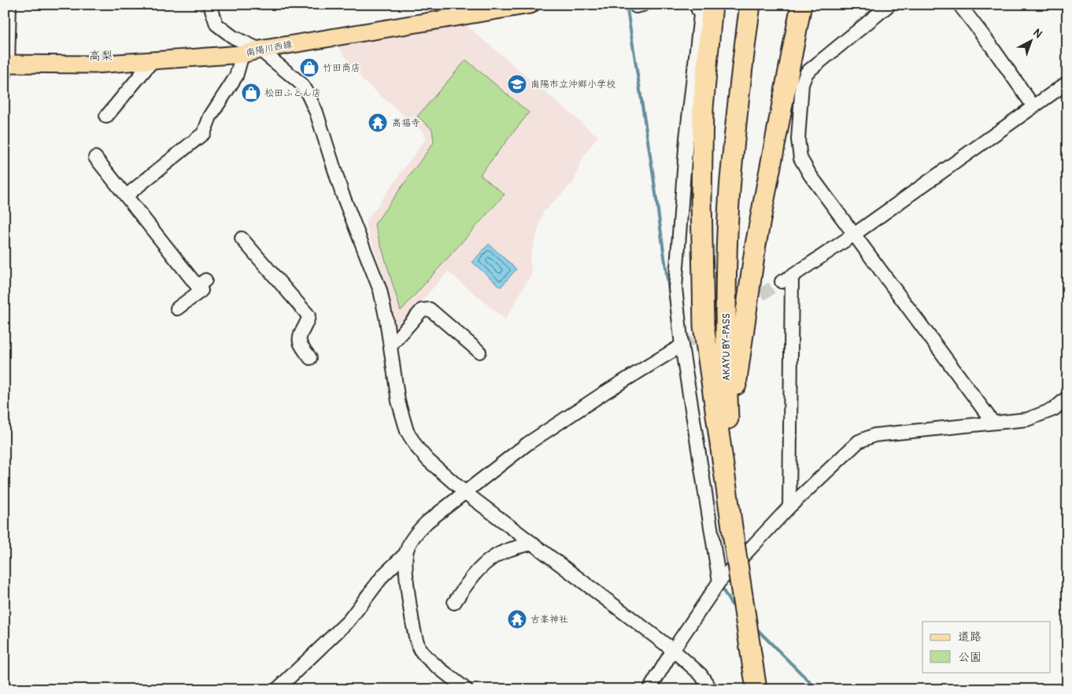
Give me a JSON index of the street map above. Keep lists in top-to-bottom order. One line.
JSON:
{"streets":{"highway":["AKAYU BY-PASS"],"main road":["南陽川西線"]},"districts":["高梨"],"places":{"shop":["竹田商店","松田ふとん店"],"school or university":["南陽市立沖郷小学校"],"temple":["高福寺","古峯神社"]},"legend":["道路","公園"],"north":"top right"}
